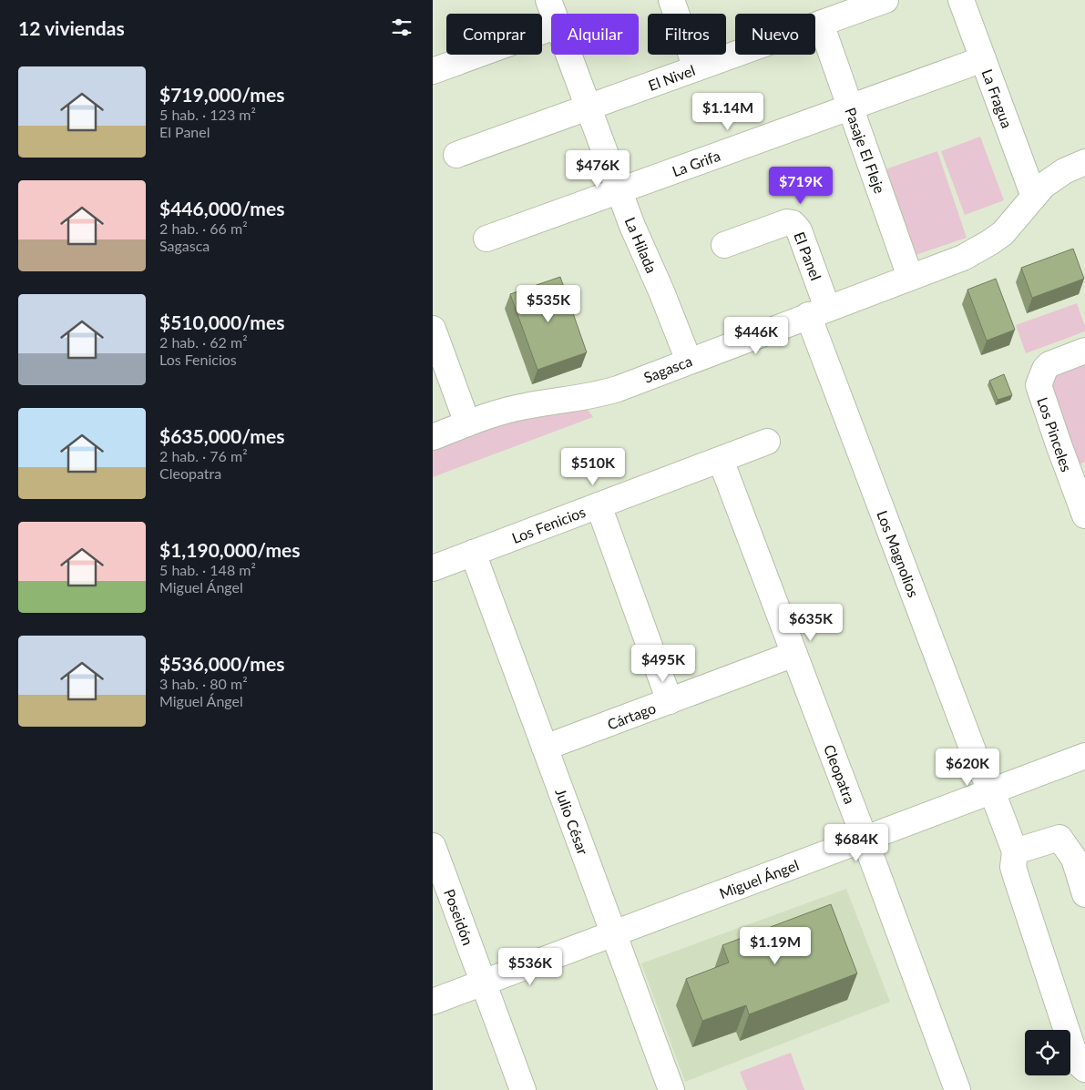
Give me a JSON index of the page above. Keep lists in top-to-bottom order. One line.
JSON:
{"streets":{"street":["El Nivel","La Fragua","Pasaje El Fleje","La Grifa","La Hilada","El Panel","Sagasca","Los Pinceles","Los Fenicios","Los Magnolios","Cártago","Cleopatra","Julio César","Miguel Ángel","Poseidón"]},"crossings":[["El Nivel","Pasaje El Fleje"],["El Nivel","La Hilada"],["La Fragua","La Grifa"],["La Fragua","Sagasca"],["Pasaje El Fleje","La Grifa"],["Pasaje El Fleje","Sagasca"],["La Grifa","La Hilada"],["La Hilada","Sagasca"],["El Panel","Sagasca"],["El Panel","Los Magnolios"],["Sagasca","Los Magnolios"],["Los Fenicios","Cleopatra"],["Los Fenicios","Julio César"],["Los Magnolios","Miguel Ángel"],["Cártago","Cleopatra"],["Cártago","Julio César"],["Cleopatra","Miguel Ángel"],["Julio César","Miguel Ángel"],["Miguel Ángel","Poseidón"]],"page":{"heading":"12 viviendas","chip":["Comprar","Alquilar","Filtros","Nuevo"],"list":[{"name":"$719,000/mes","note":"5 hab. · 123 m² · El Panel"},{"name":"$446,000/mes","note":"2 hab. · 66 m² · Sagasca"},{"name":"$510,000/mes","note":"2 hab. · 62 m² · Los Fenicios"},{"name":"$635,000/mes","note":"2 hab. · 76 m² · Cleopatra"},{"name":"$1,190,000/mes","note":"5 hab. · 148 m² · Miguel Ángel"},{"name":"$536,000/mes","note":"3 hab. · 80 m² · Miguel Ángel"}],"price":["$1.14M","$476K","$719K","$535K","$446K","$510K","$635K","$495K","$620K","$684K","$1.19M","$536K"]}}
